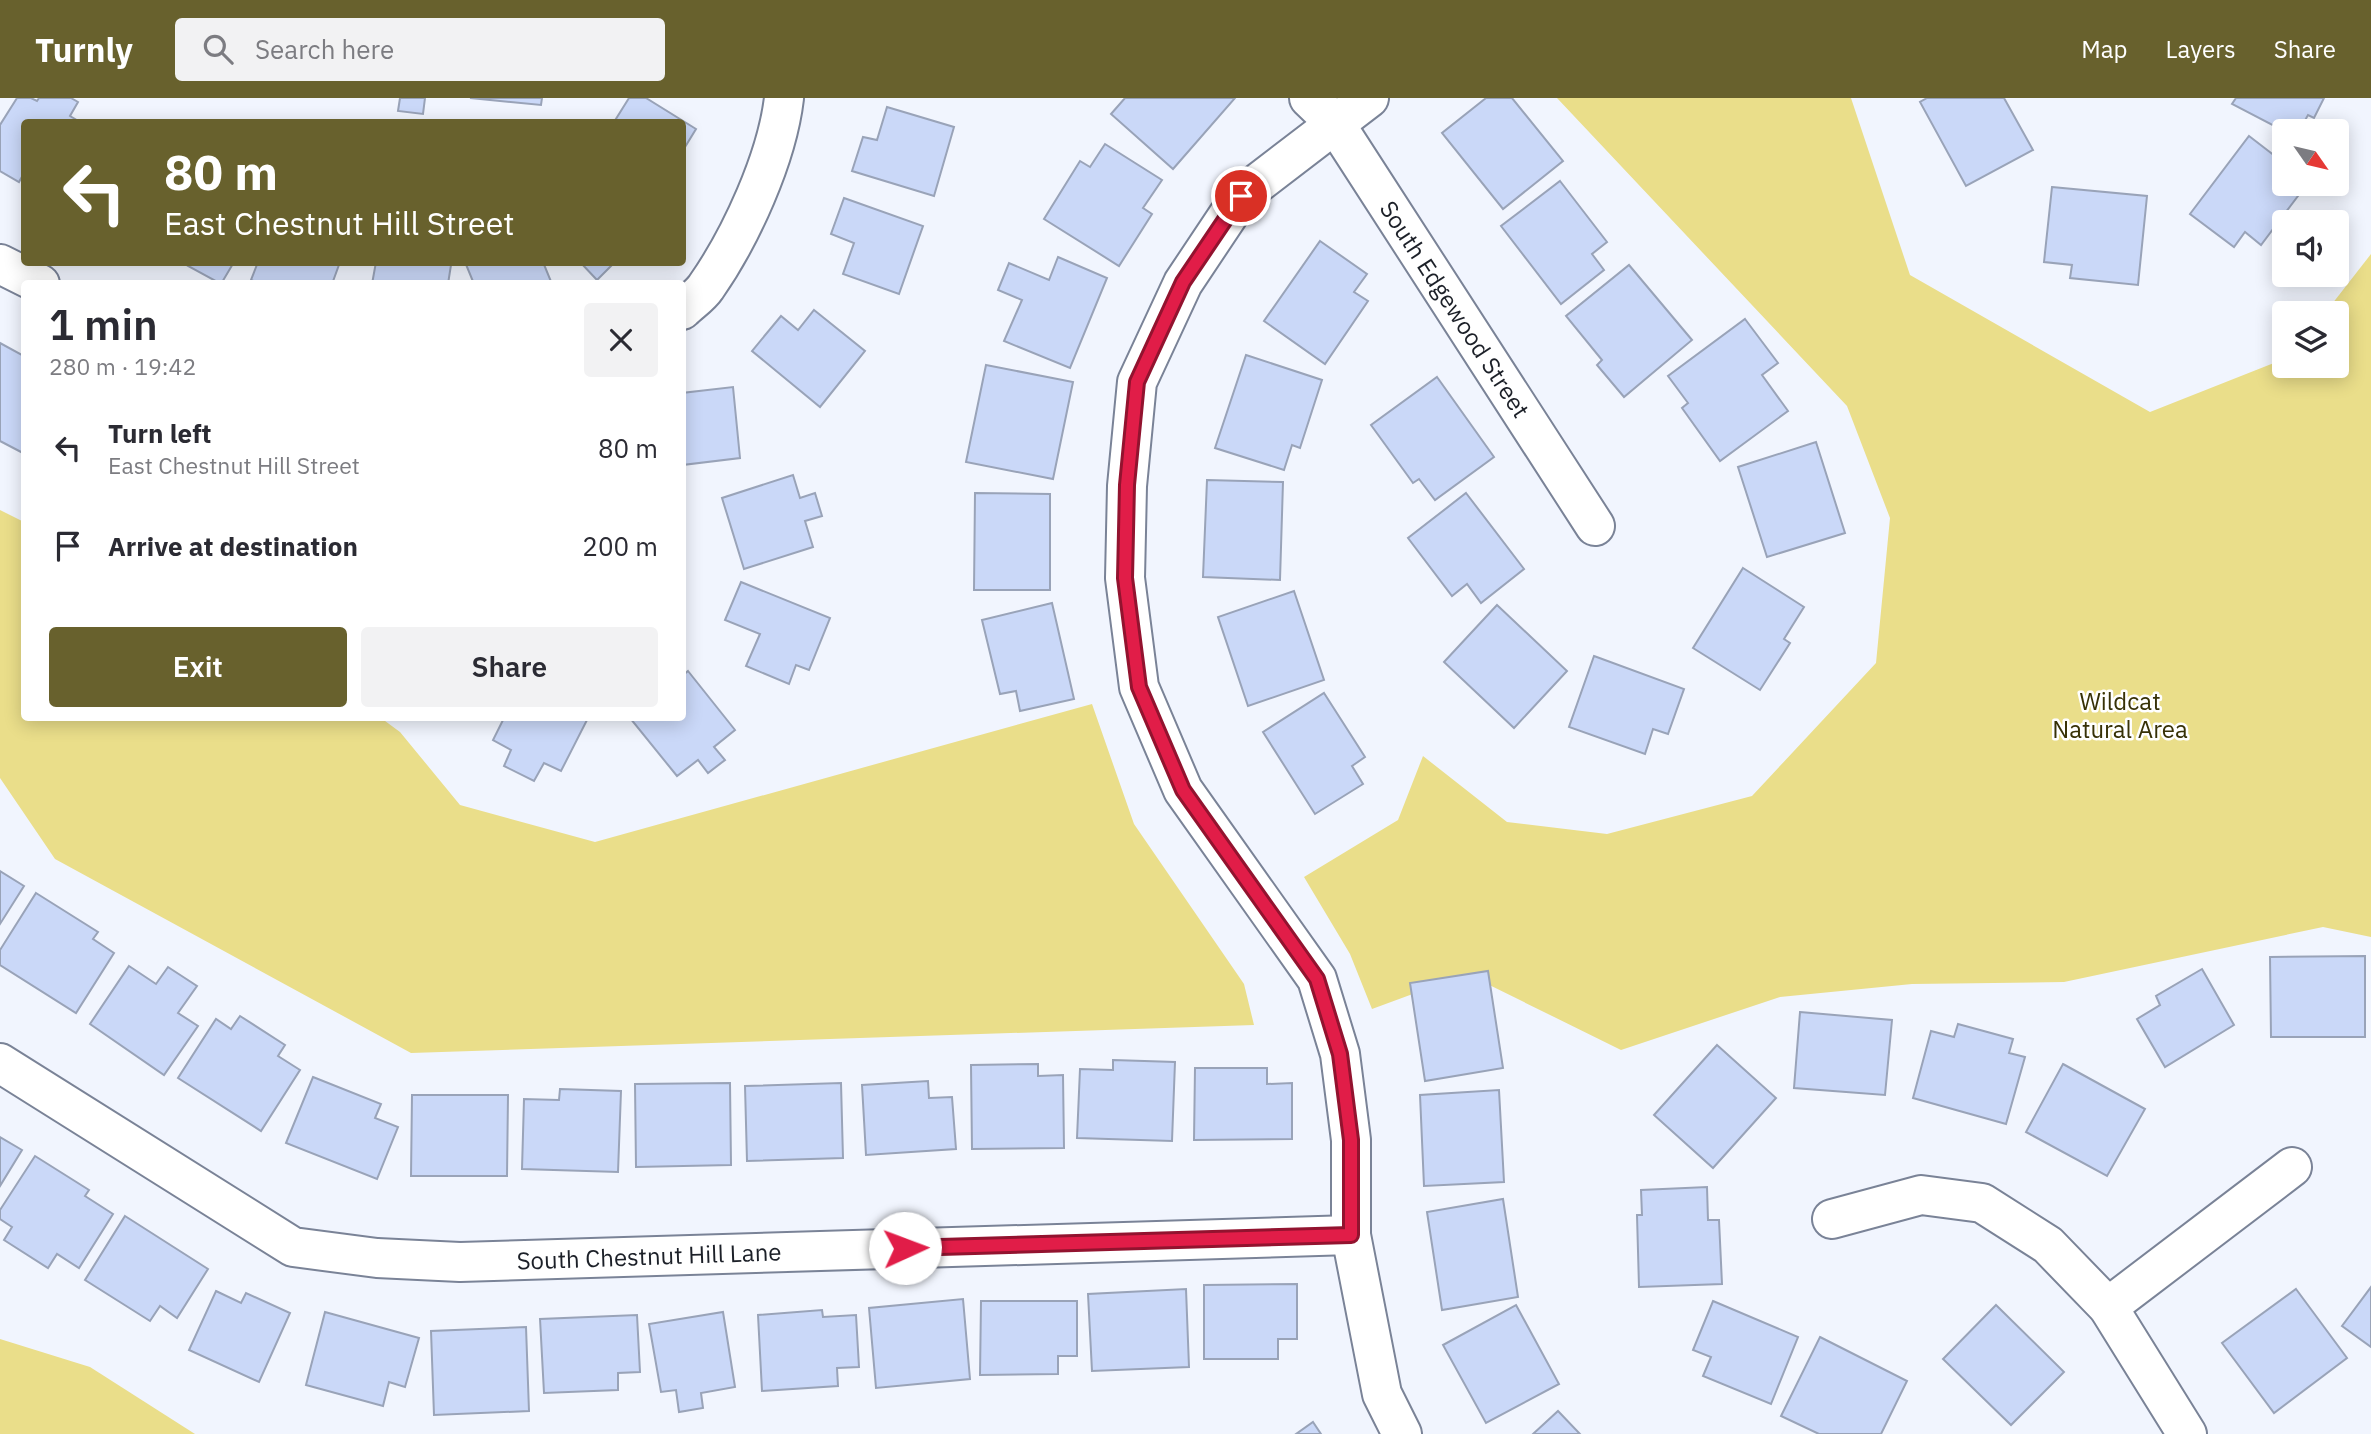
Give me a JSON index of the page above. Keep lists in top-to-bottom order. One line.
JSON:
{"streets":{"street":["South Edgewood Street","South Chestnut Hill Lane"]},"parks":["Wildcat Natural Area"],"north":"bottom right","page":{"header":"Turnly","search":"Search here","nav":["Map","Layers","Share"],"turn":["80 m","East Chestnut Hill Street"],"heading":["1 min","280 m · 19:42"],"list":[{"name":"Turn left","note":"East Chestnut Hill Street","value":"80 m"},{"name":"Arrive at destination","value":"200 m"}],"buttons":["Exit","Share"]}}
